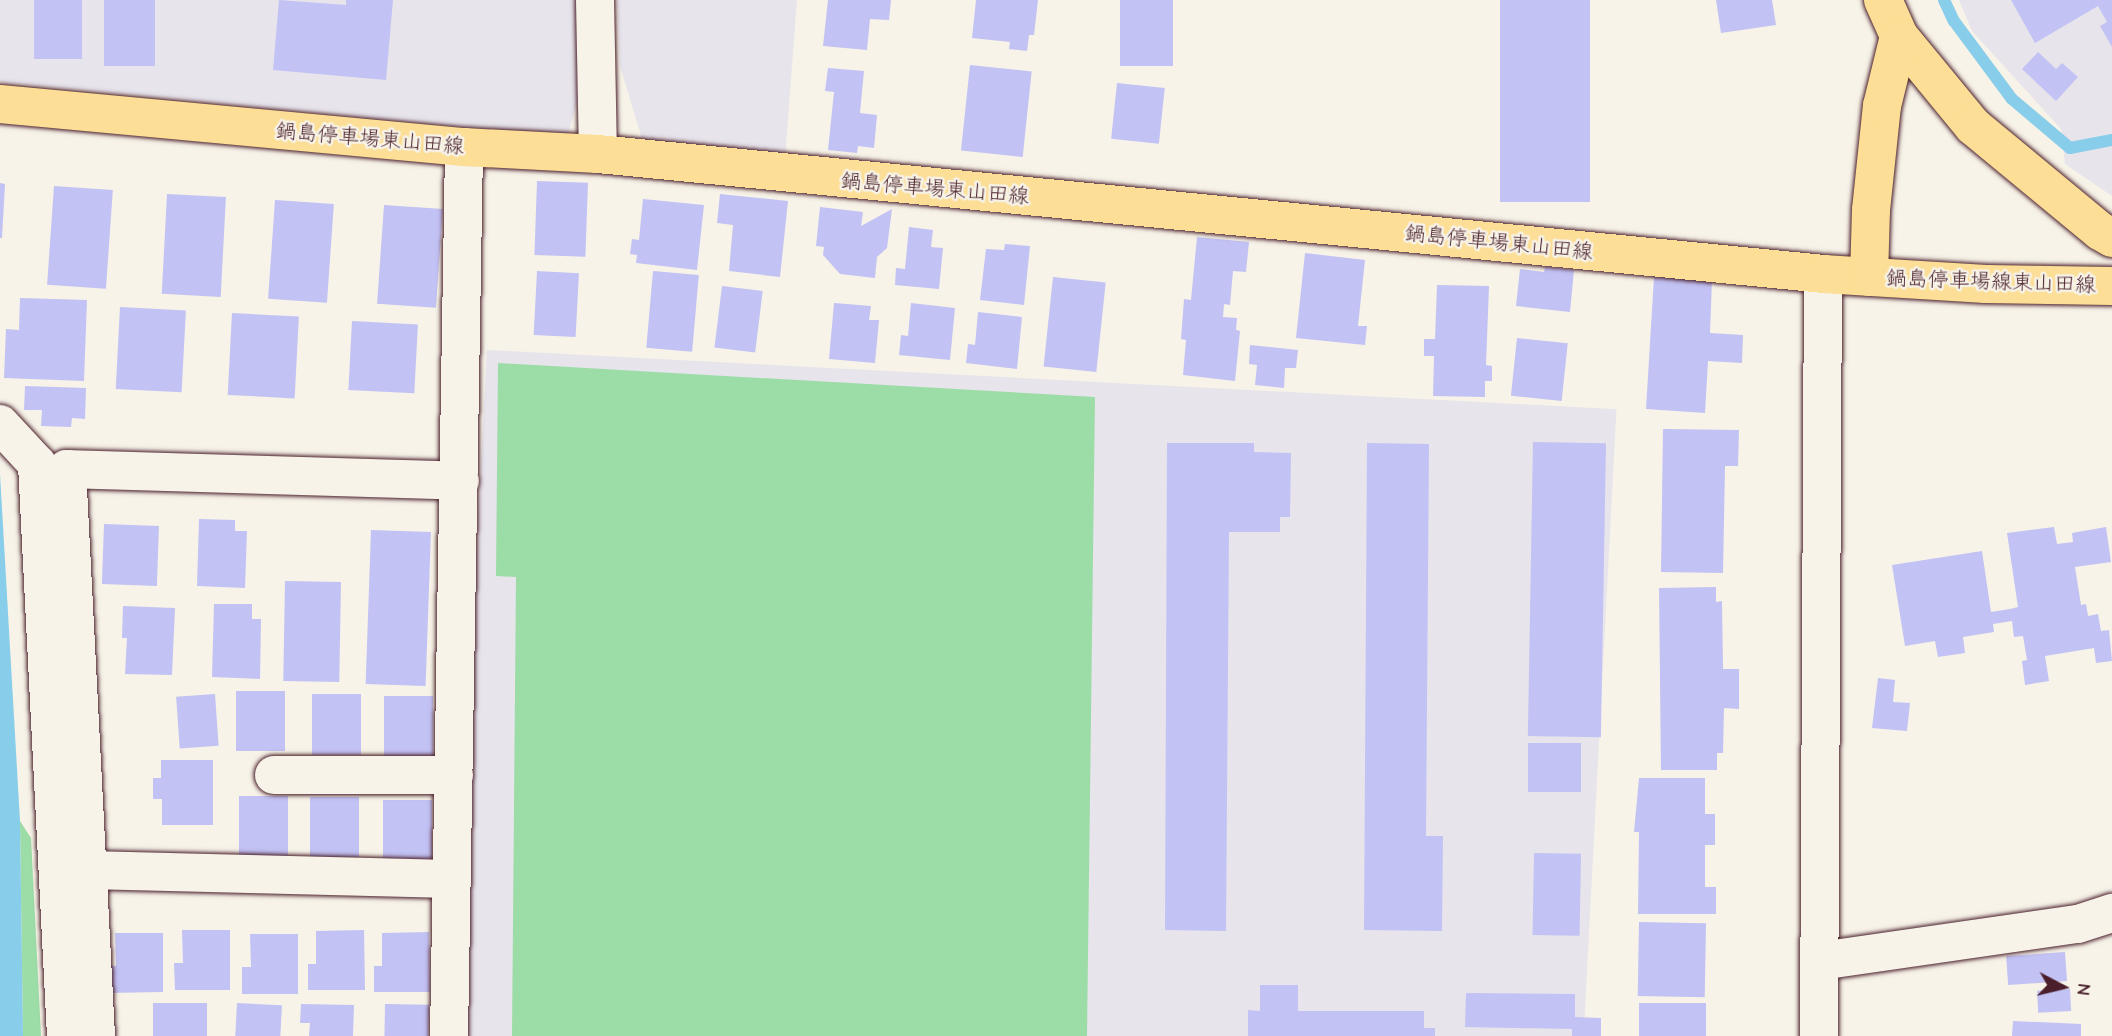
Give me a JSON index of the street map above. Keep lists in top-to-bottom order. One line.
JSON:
{"streets":{"main road":["鍋島停車場東山田線","鍋島停車場線東山田線"]},"crossings":[["鍋島停車場東山田線","鍋島停車場線東山田線"]],"north":"right"}
